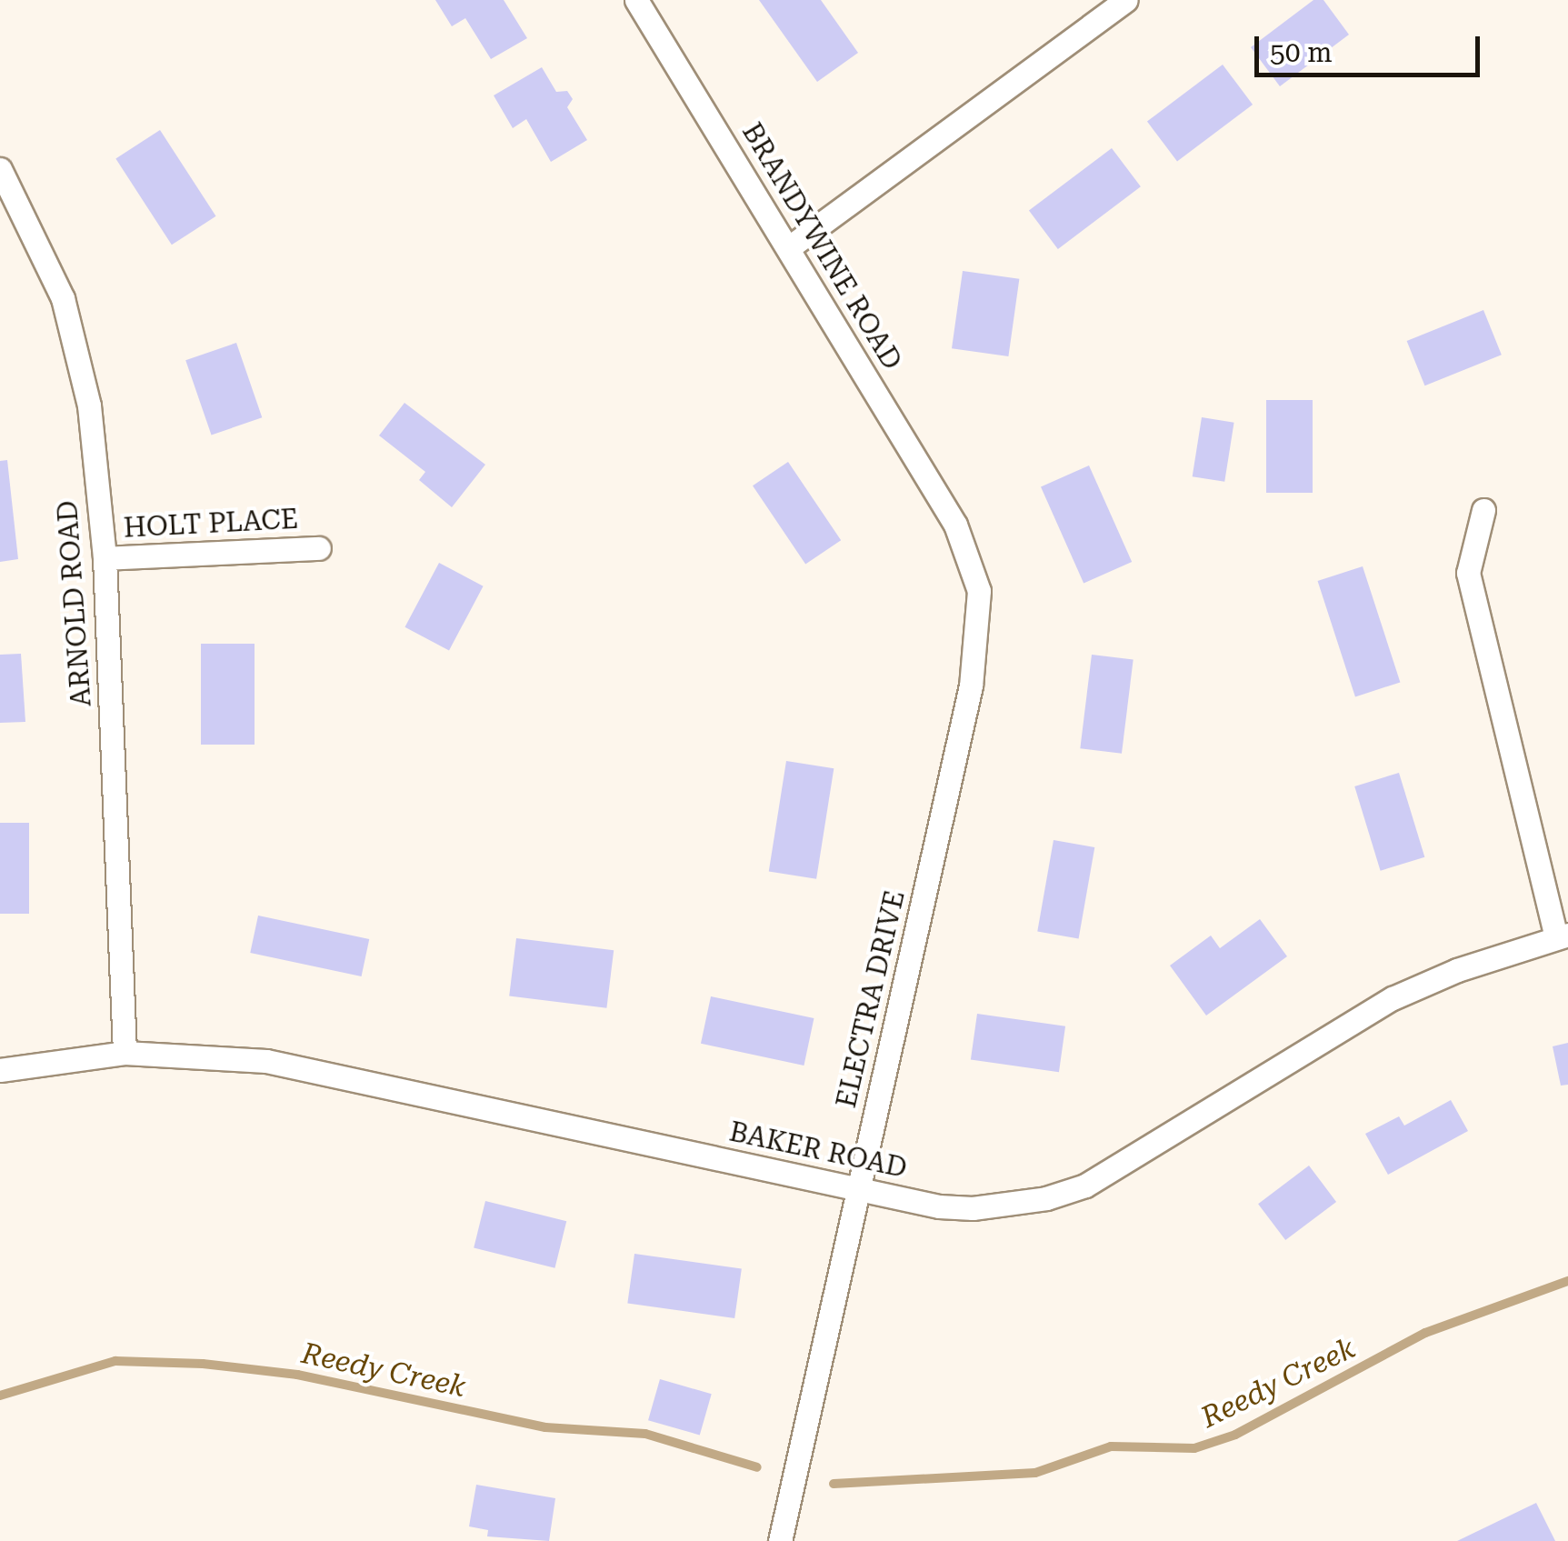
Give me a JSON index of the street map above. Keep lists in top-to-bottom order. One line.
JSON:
{"streets":{"street":["BRANDYWINE ROAD","HOLT PLACE","ARNOLD ROAD","ELECTRA DRIVE","BAKER ROAD"]},"crossings":[["BRANDYWINE ROAD","ELECTRA DRIVE"],["HOLT PLACE","ARNOLD ROAD"],["ARNOLD ROAD","BAKER ROAD"],["ELECTRA DRIVE","BAKER ROAD"]],"water":["Reedy Creek"],"scale_bar":"50 m"}
